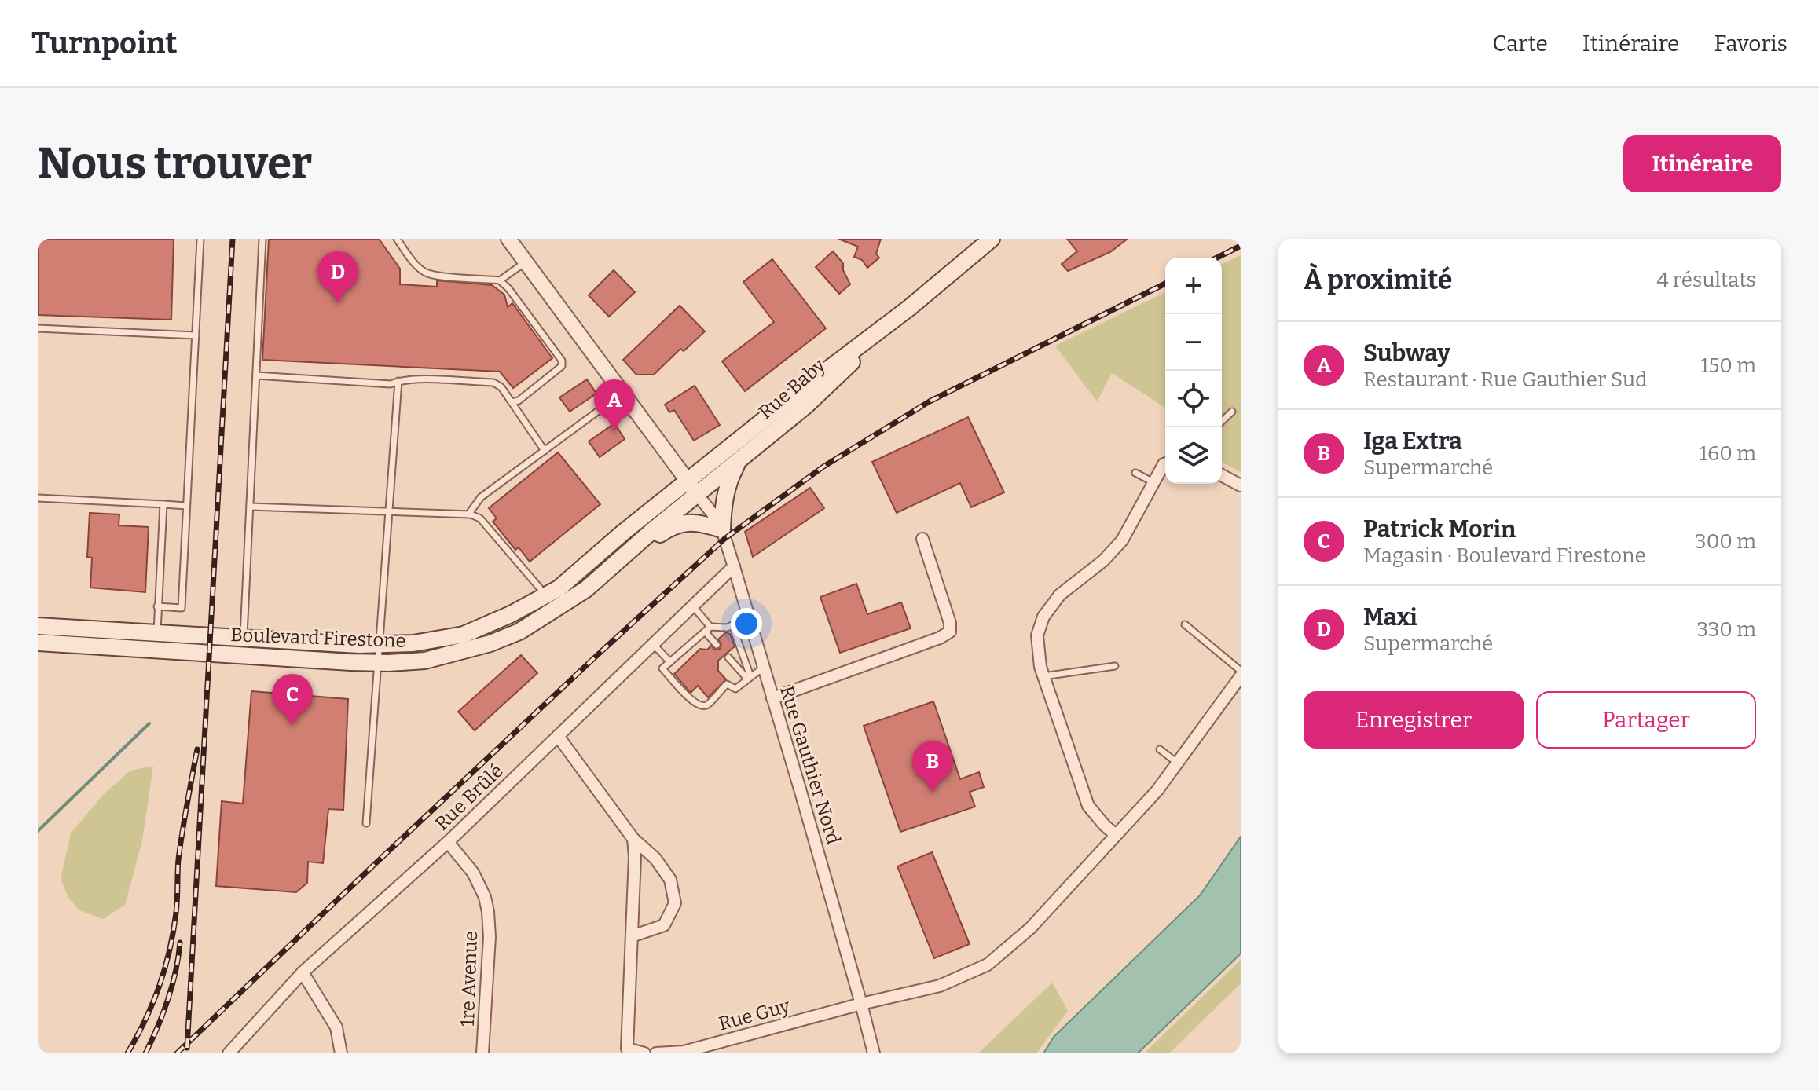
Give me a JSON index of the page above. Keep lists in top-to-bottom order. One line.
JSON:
{"streets":{"main road":["Rue Baby","Boulevard Firestone"],"street":["Rue Gauthier Nord","Rue Brûlé","1re Avenue","Rue Guy"]},"crossings":[["Rue Baby","Boulevard Firestone"],["Rue Baby","Rue Gauthier Nord"],["Boulevard Firestone","Rue Gauthier Nord"],["Rue Gauthier Nord","Rue Brûlé"],["Rue Gauthier Nord","Rue Guy"],["Rue Brûlé","1re Avenue"]],"page":{"header":"Turnpoint","nav":["Carte","Itinéraire","Favoris"],"buttons":["Itinéraire",["Enregistrer","Partager"]],"title":"Nous trouver","heading":["À proximité","4 résultats"],"pins":["D","A","C","B"],"map_buttons":["+","−"],"list":[{"mark":"A","name":"Subway","note":"Restaurant · Rue Gauthier Sud","value":"150 m"},{"mark":"B","name":"Iga Extra","note":"Supermarché","value":"160 m"},{"mark":"C","name":"Patrick Morin","note":"Magasin · Boulevard Firestone","value":"300 m"},{"mark":"D","name":"Maxi","note":"Supermarché","value":"330 m"}]}}
